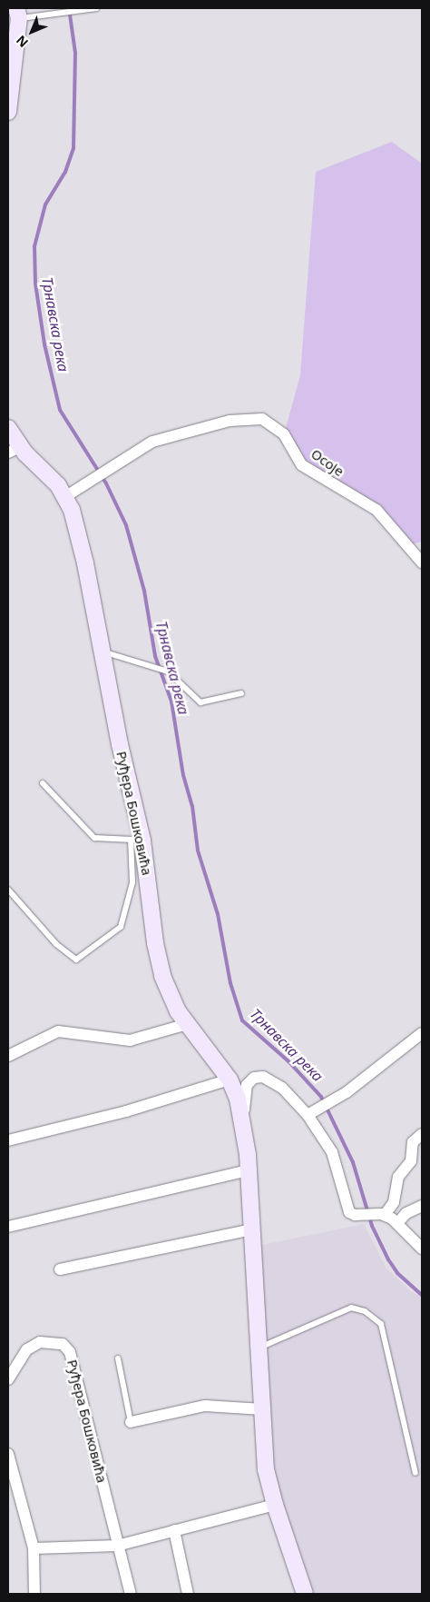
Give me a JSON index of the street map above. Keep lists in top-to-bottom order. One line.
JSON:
{"streets":{"main road":["Руђера Бошковића"],"street":["Осоје"]},"crossings":[["Осоје","Руђера Бошковића"]],"water":["Трнавска река"],"north":"bottom left"}
